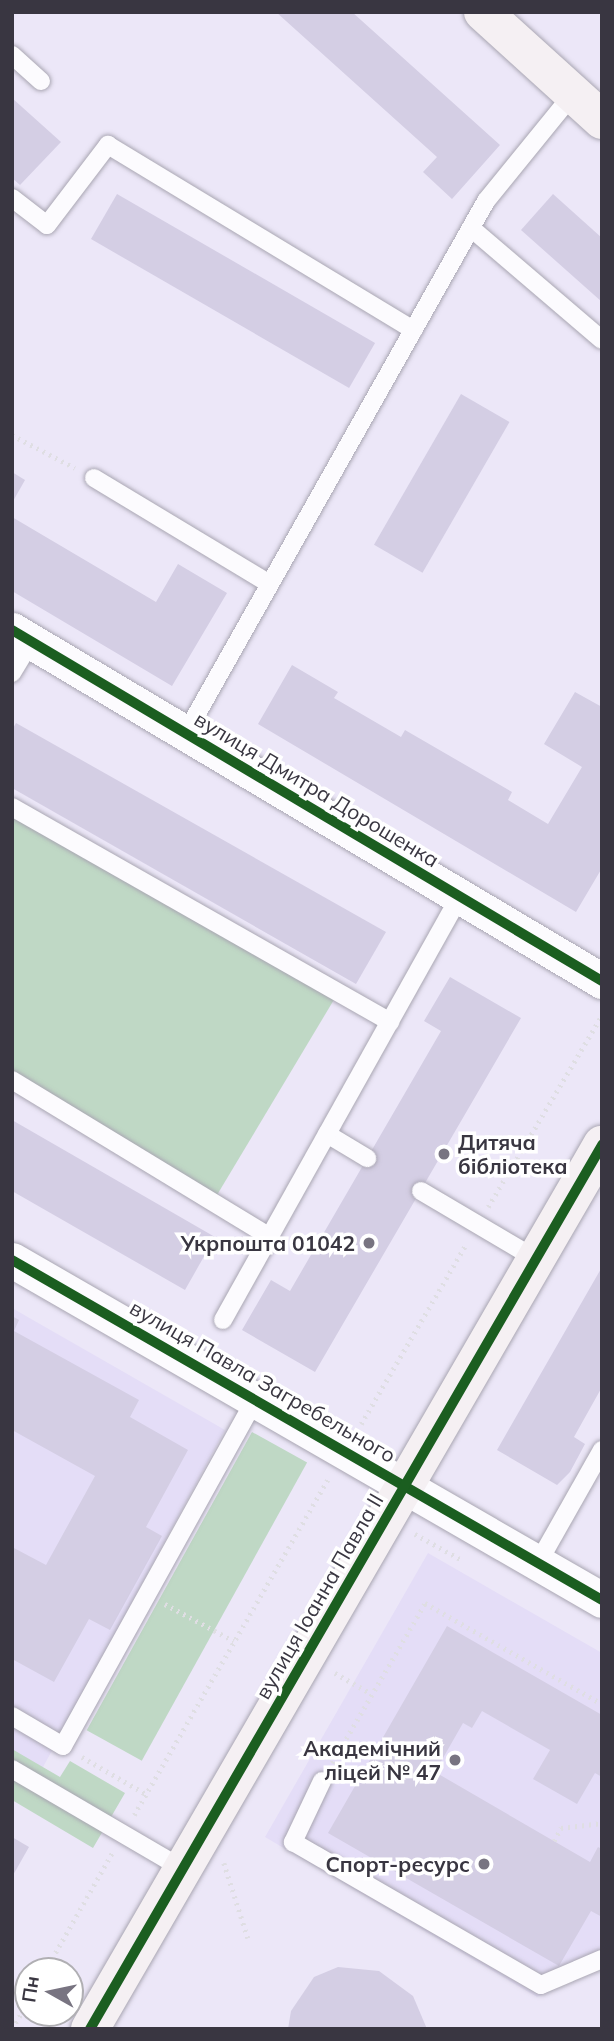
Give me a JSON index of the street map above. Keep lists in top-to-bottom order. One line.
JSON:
{"streets":{"street":["вулиця Дмитра Дорошенка","вулиця Павла Загребельного","вулиця Іоанна Павла II"]},"crossings":[["вулиця Павла Загребельного","вулиця Іоанна Павла II"]],"places":["Дитяча бібліотека","Укрпошта 01042","Академічний ліцей № 47","Спорт-ресурс"],"north":"left"}
